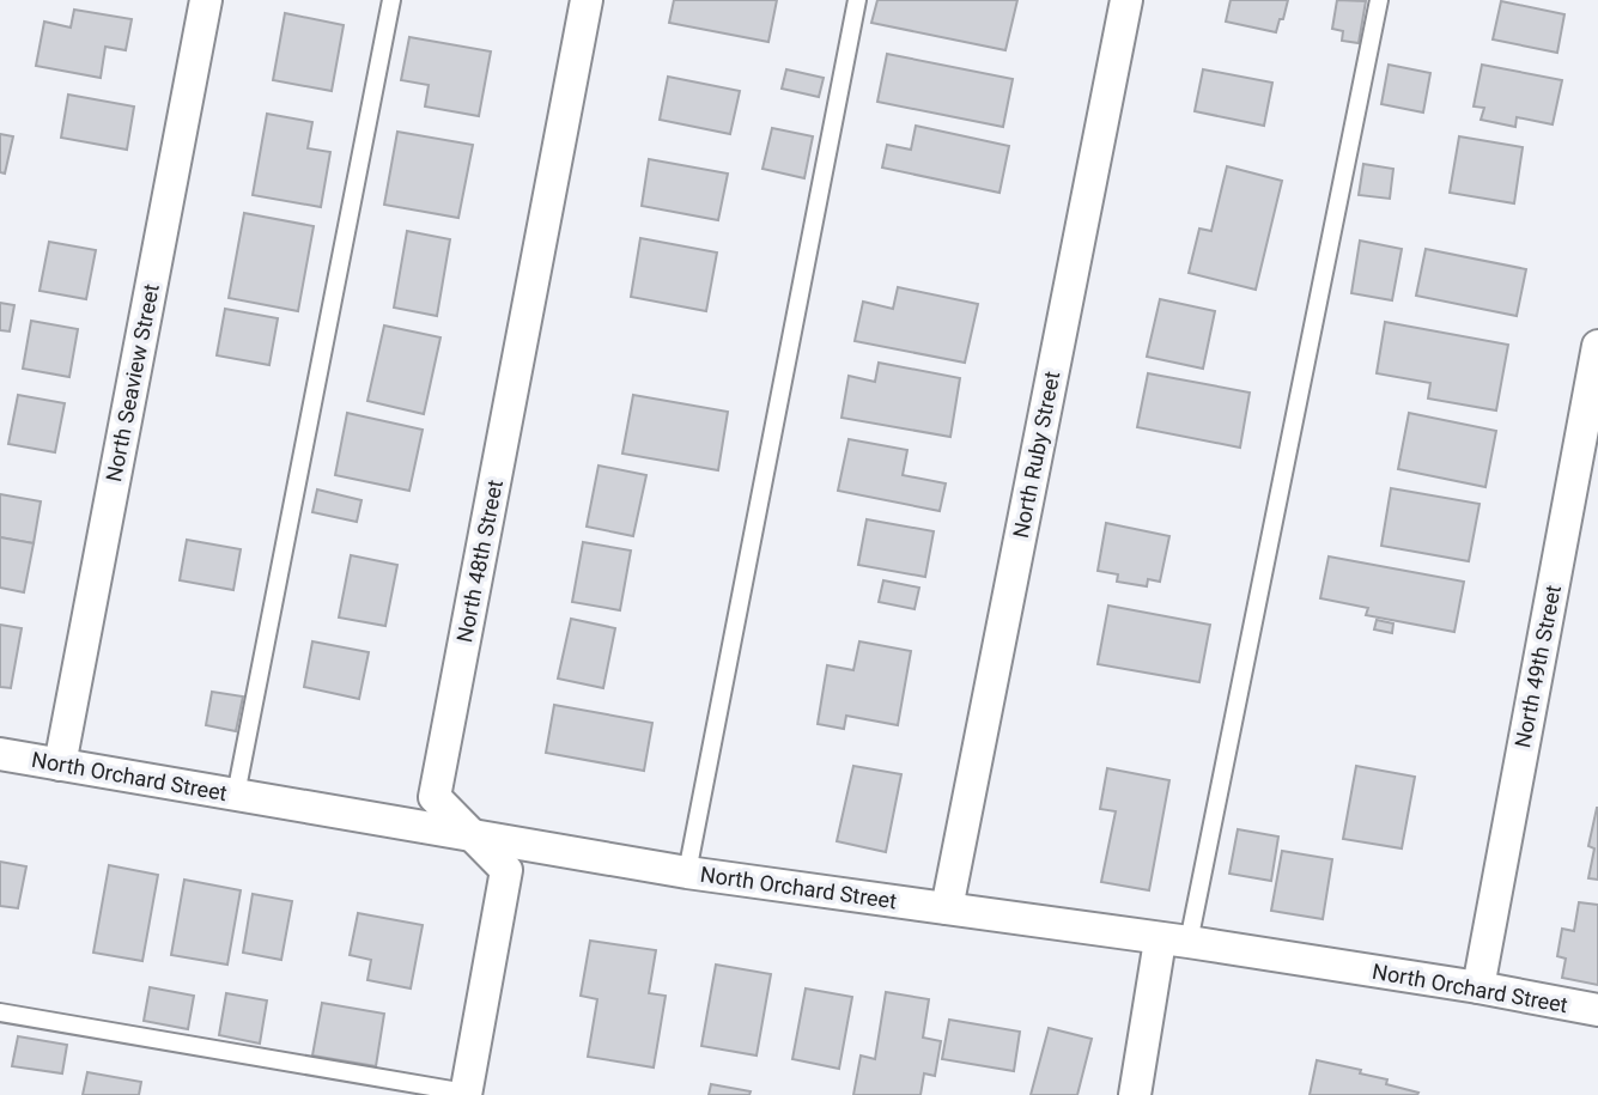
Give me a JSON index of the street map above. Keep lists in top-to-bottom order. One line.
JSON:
{"streets":{"street":["North Seaview Street","North Ruby Street","North 48th Street","North 49th Street","North Orchard Street"]},"crossings":[["North Seaview Street","North Orchard Street"],["North Ruby Street","North Orchard Street"],["North 48th Street","North Orchard Street"],["North 49th Street","North Orchard Street"]]}
